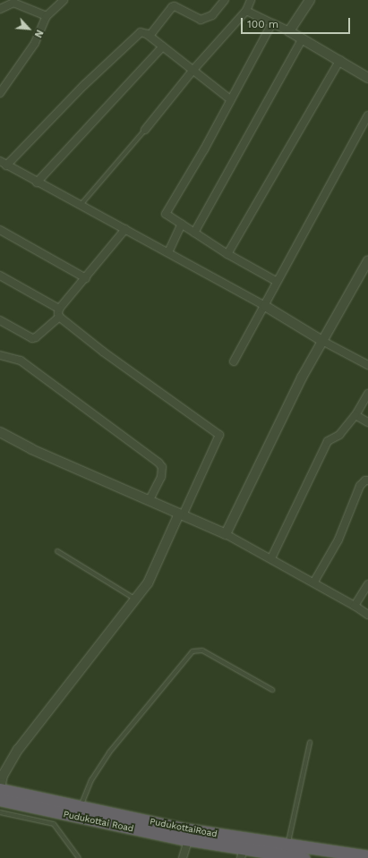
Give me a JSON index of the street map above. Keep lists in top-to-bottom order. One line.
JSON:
{"streets":{"highway":["Pudukottai Road","PudukottaiRoad"]},"crossings":[["Pudukottai Road","PudukottaiRoad"]],"scale_bar":"100 m","north":"bottom right"}
